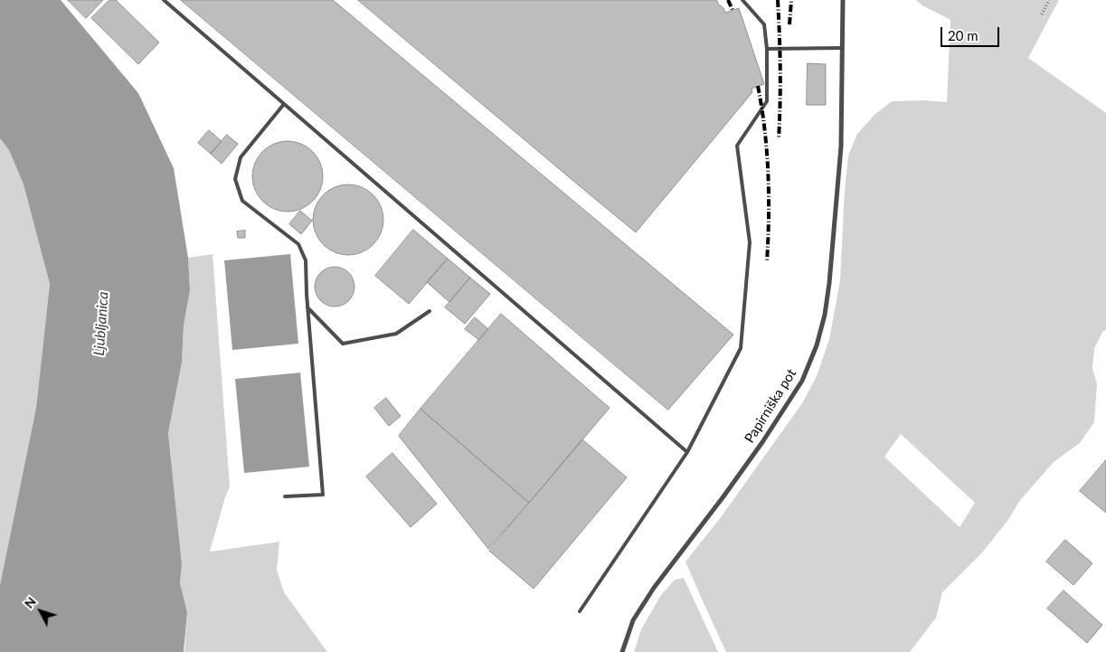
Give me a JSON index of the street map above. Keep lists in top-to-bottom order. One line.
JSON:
{"streets":{"street":["Papirniška pot"]},"water":["Ljubljanica"],"scale_bar":"20 m","north":"top left"}
